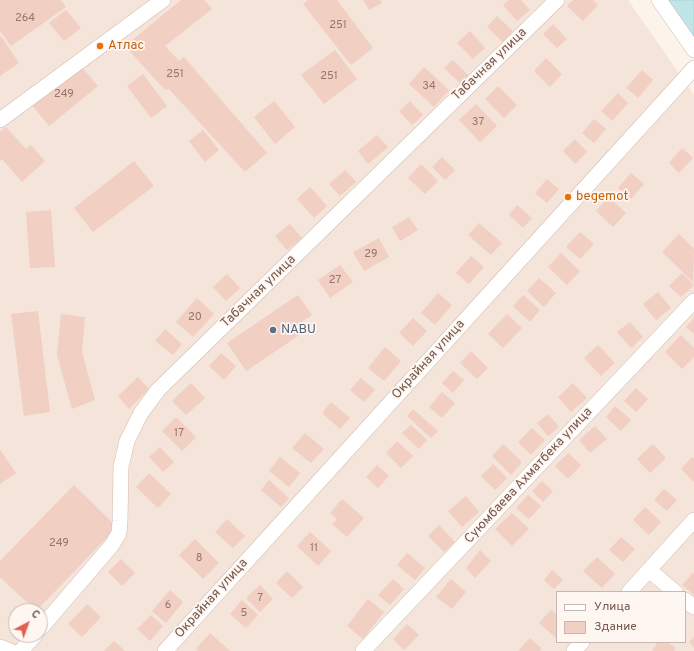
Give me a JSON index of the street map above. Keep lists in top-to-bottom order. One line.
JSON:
{"streets":{"street":["Табачная улица","Окрайная улица","Суюмбаева Ахматбека улица"]},"places":["Атлас","begemot","NABU"],"house_numbers":["264","251","251","251","34","249","37","29","27","20","17","249","11","8","7","6","5"],"legend":["Улица","Здание"],"north":"top right"}
